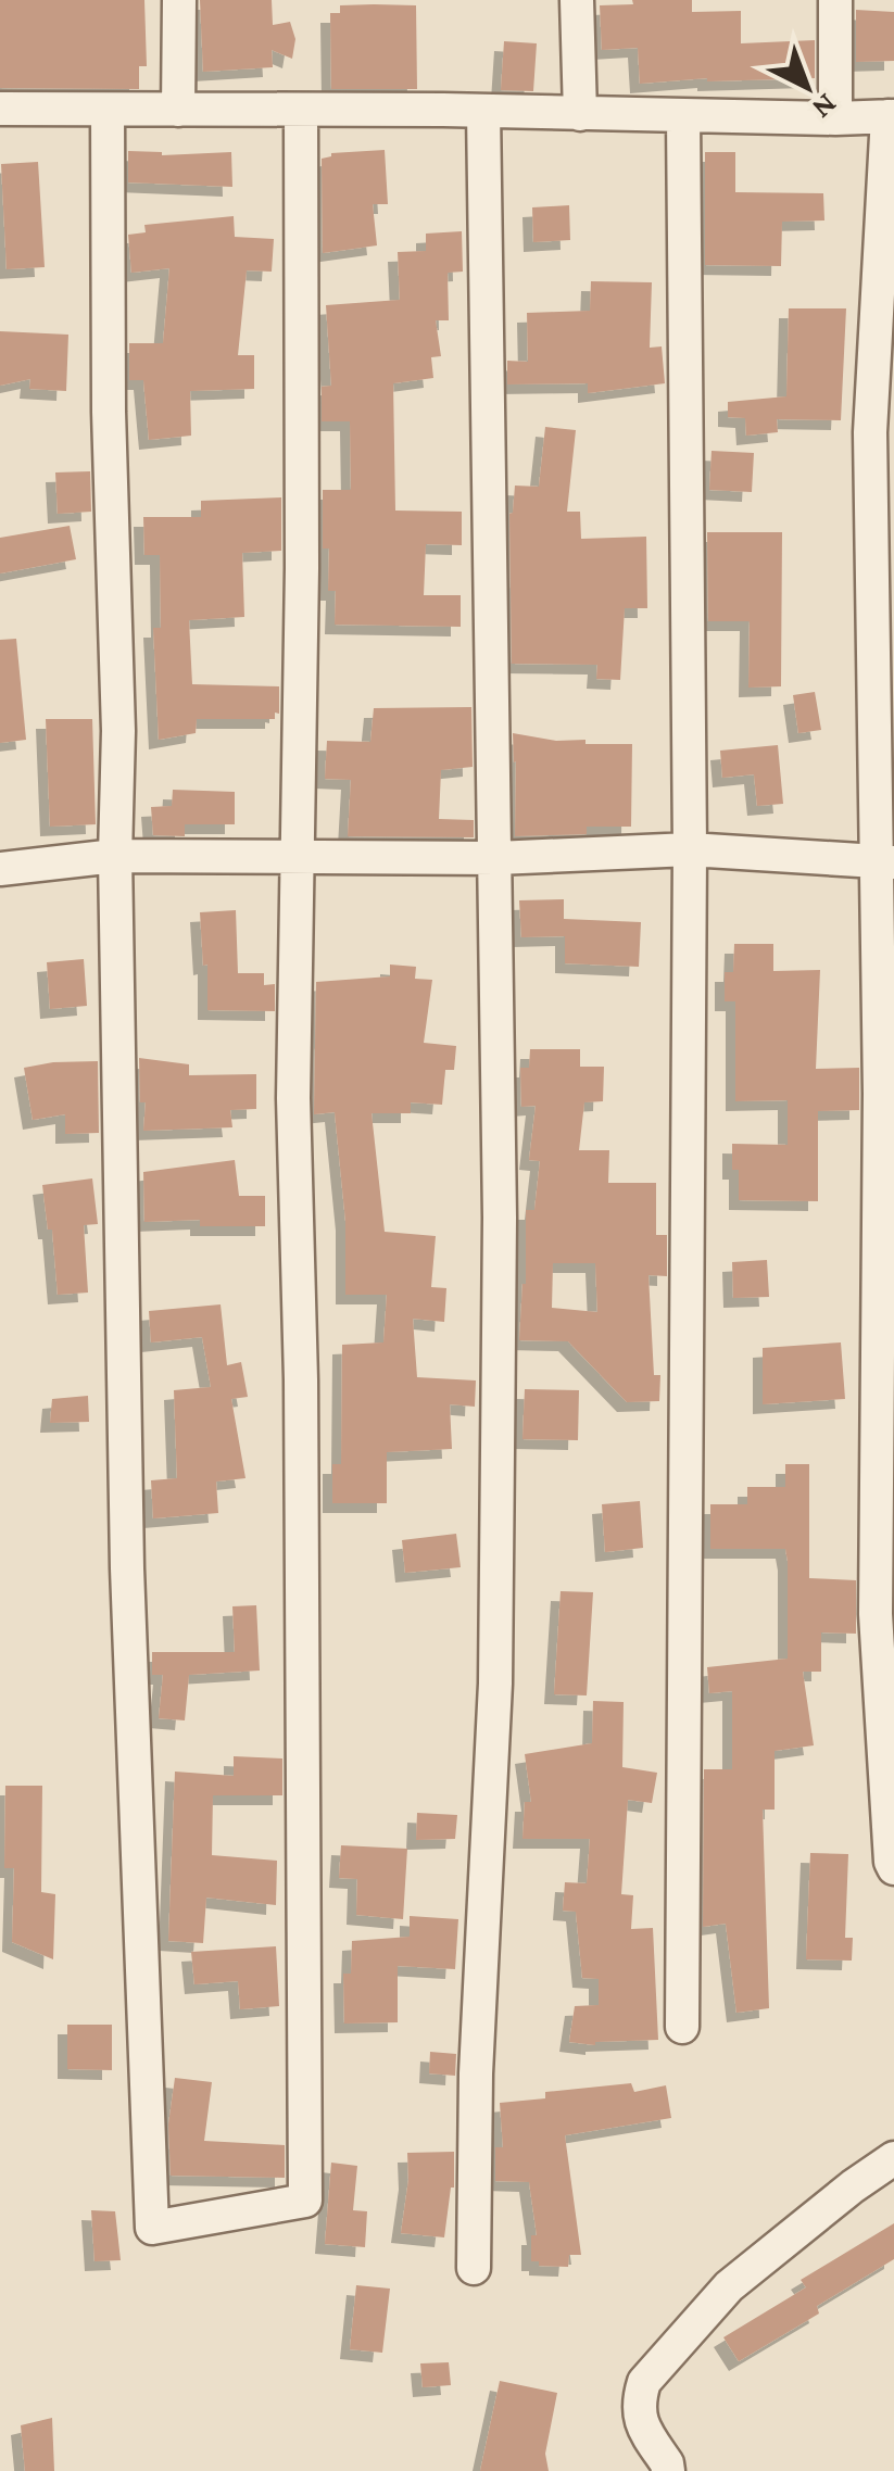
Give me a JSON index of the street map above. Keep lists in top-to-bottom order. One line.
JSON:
{"north":"bottom right"}
